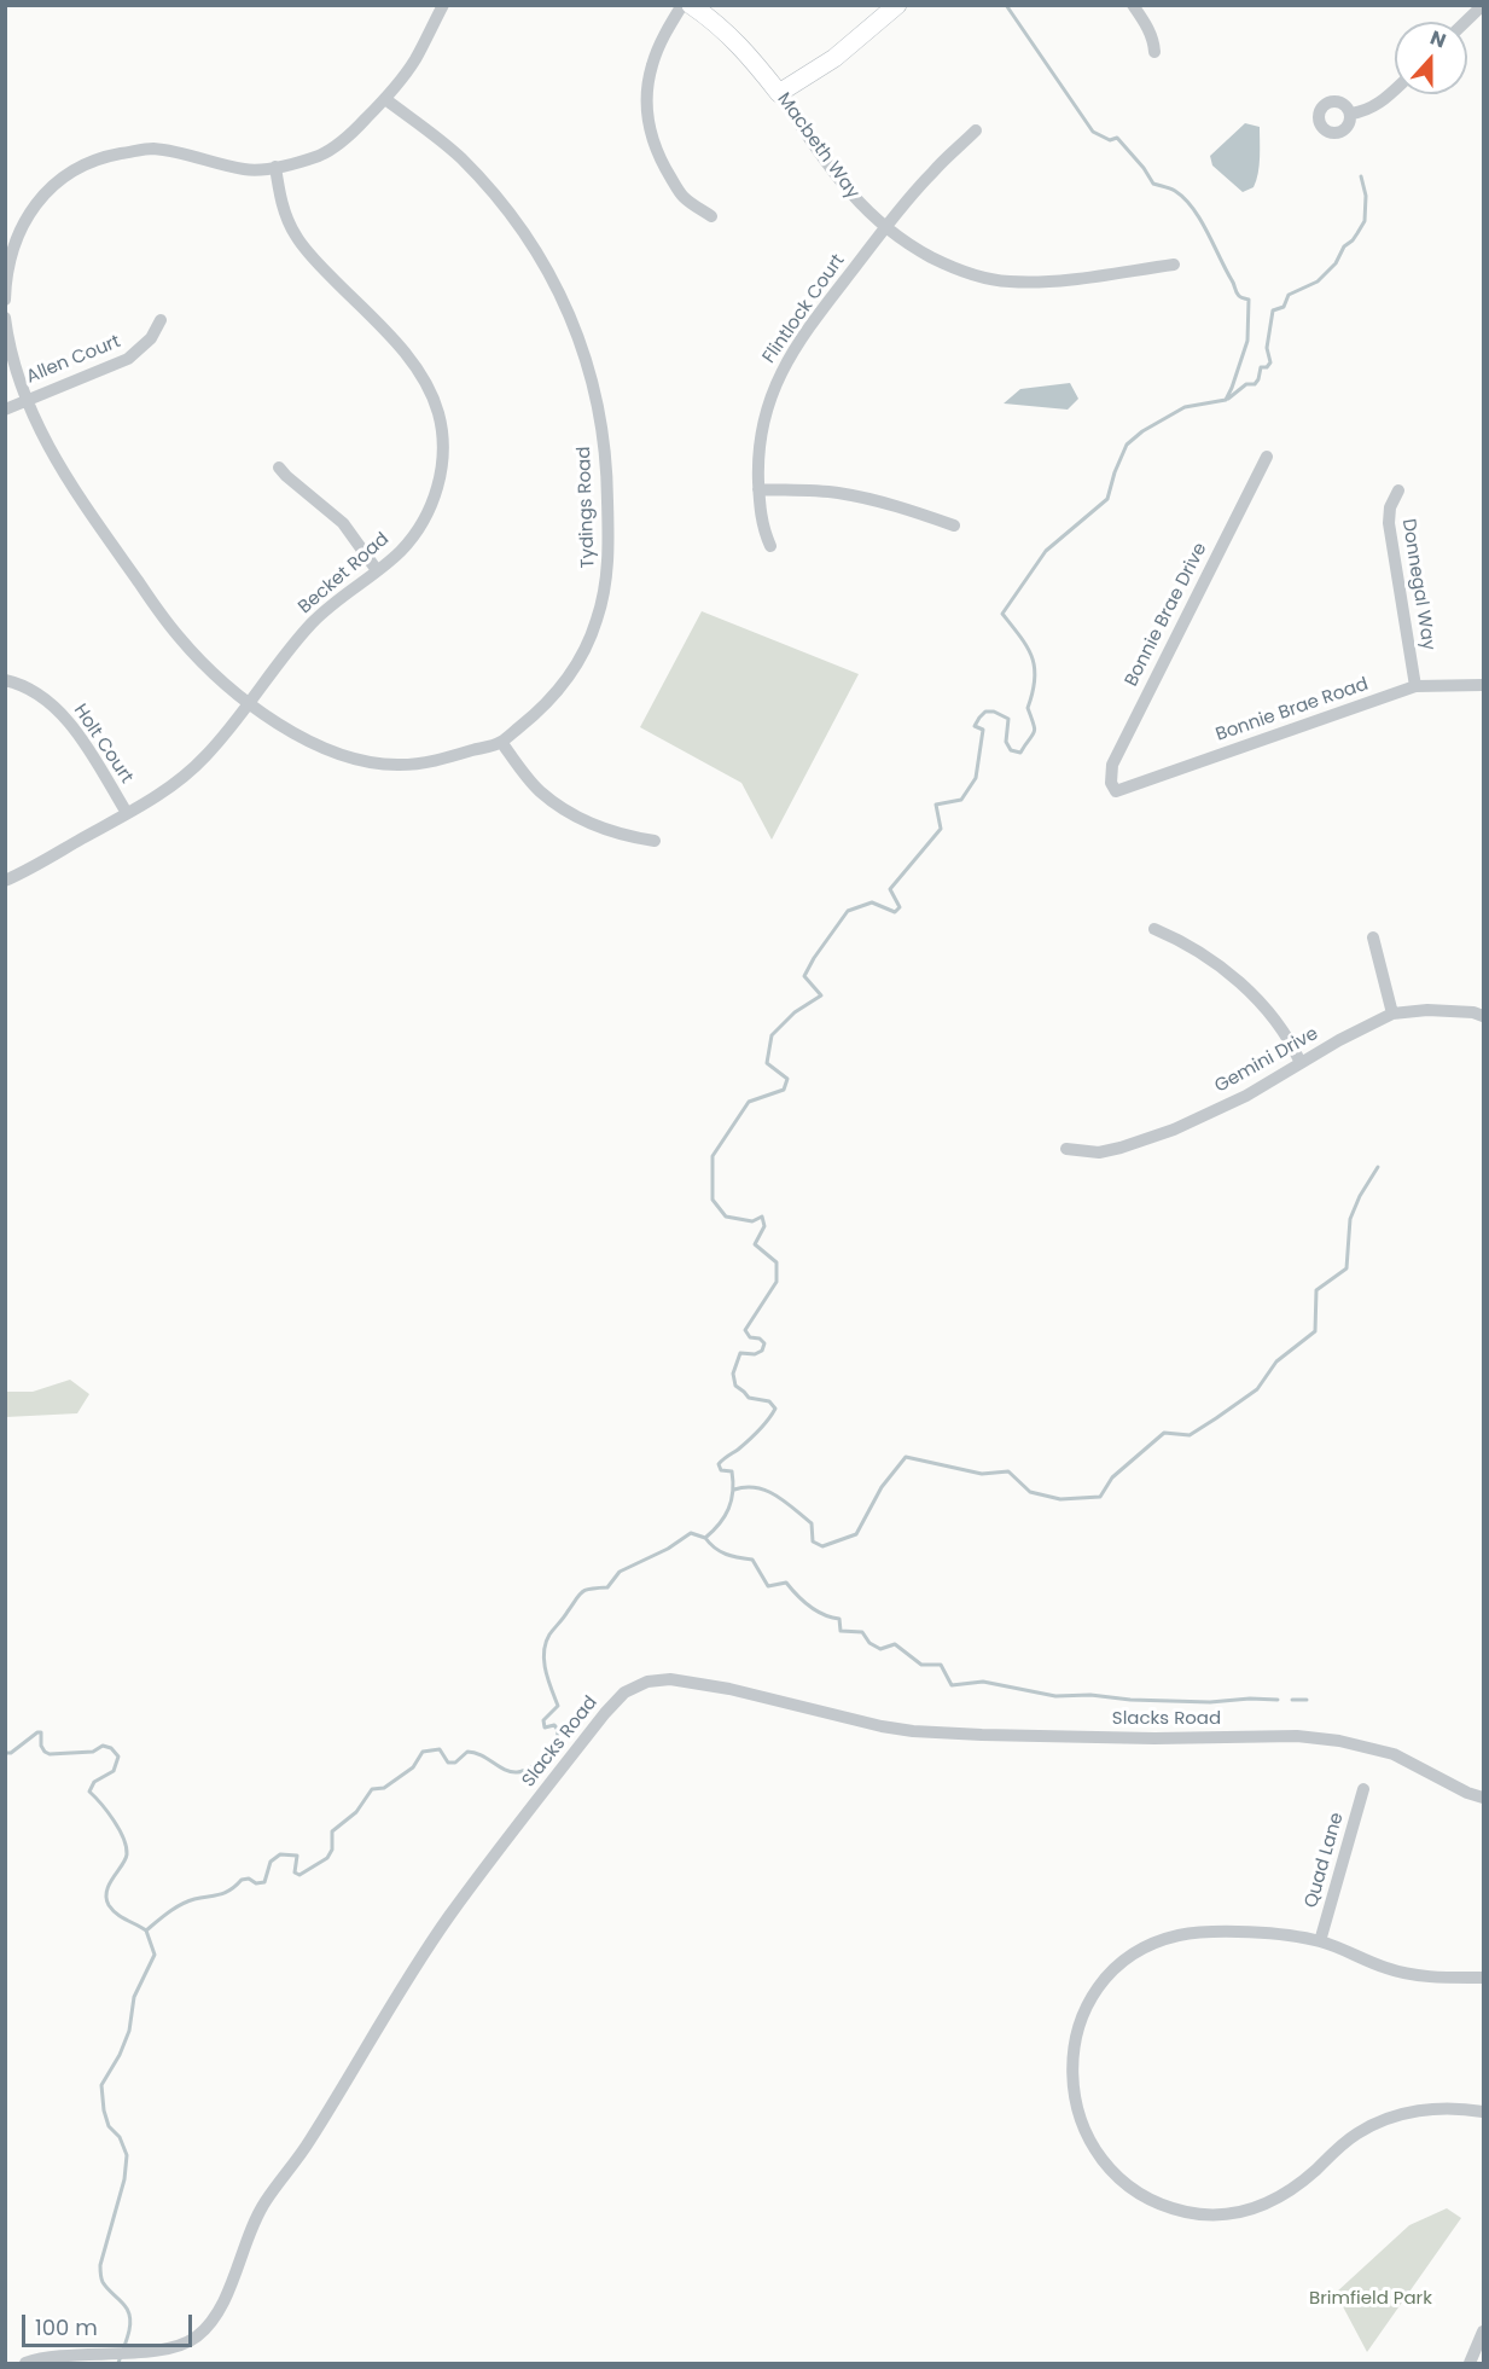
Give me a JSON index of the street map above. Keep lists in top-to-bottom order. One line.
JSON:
{"streets":{"street":["Macbeth Way","Flintlock Court","Allen Court","Tydings Road","Becket Road","Donnegal Way","Bonnie Brae Drive","Bonnie Brae Road","Holt Court","Gemini Drive","Slacks Road","Quad Lane"]},"crossings":[["Macbeth Way","Flintlock Court"],["Allen Court","Tydings Road"],["Tydings Road","Becket Road"],["Becket Road","Holt Court"],["Donnegal Way","Bonnie Brae Road"],["Bonnie Brae Drive","Bonnie Brae Road"]],"parks":["Brimfield Park"],"scale_bar":"100 m","north":"top"}
